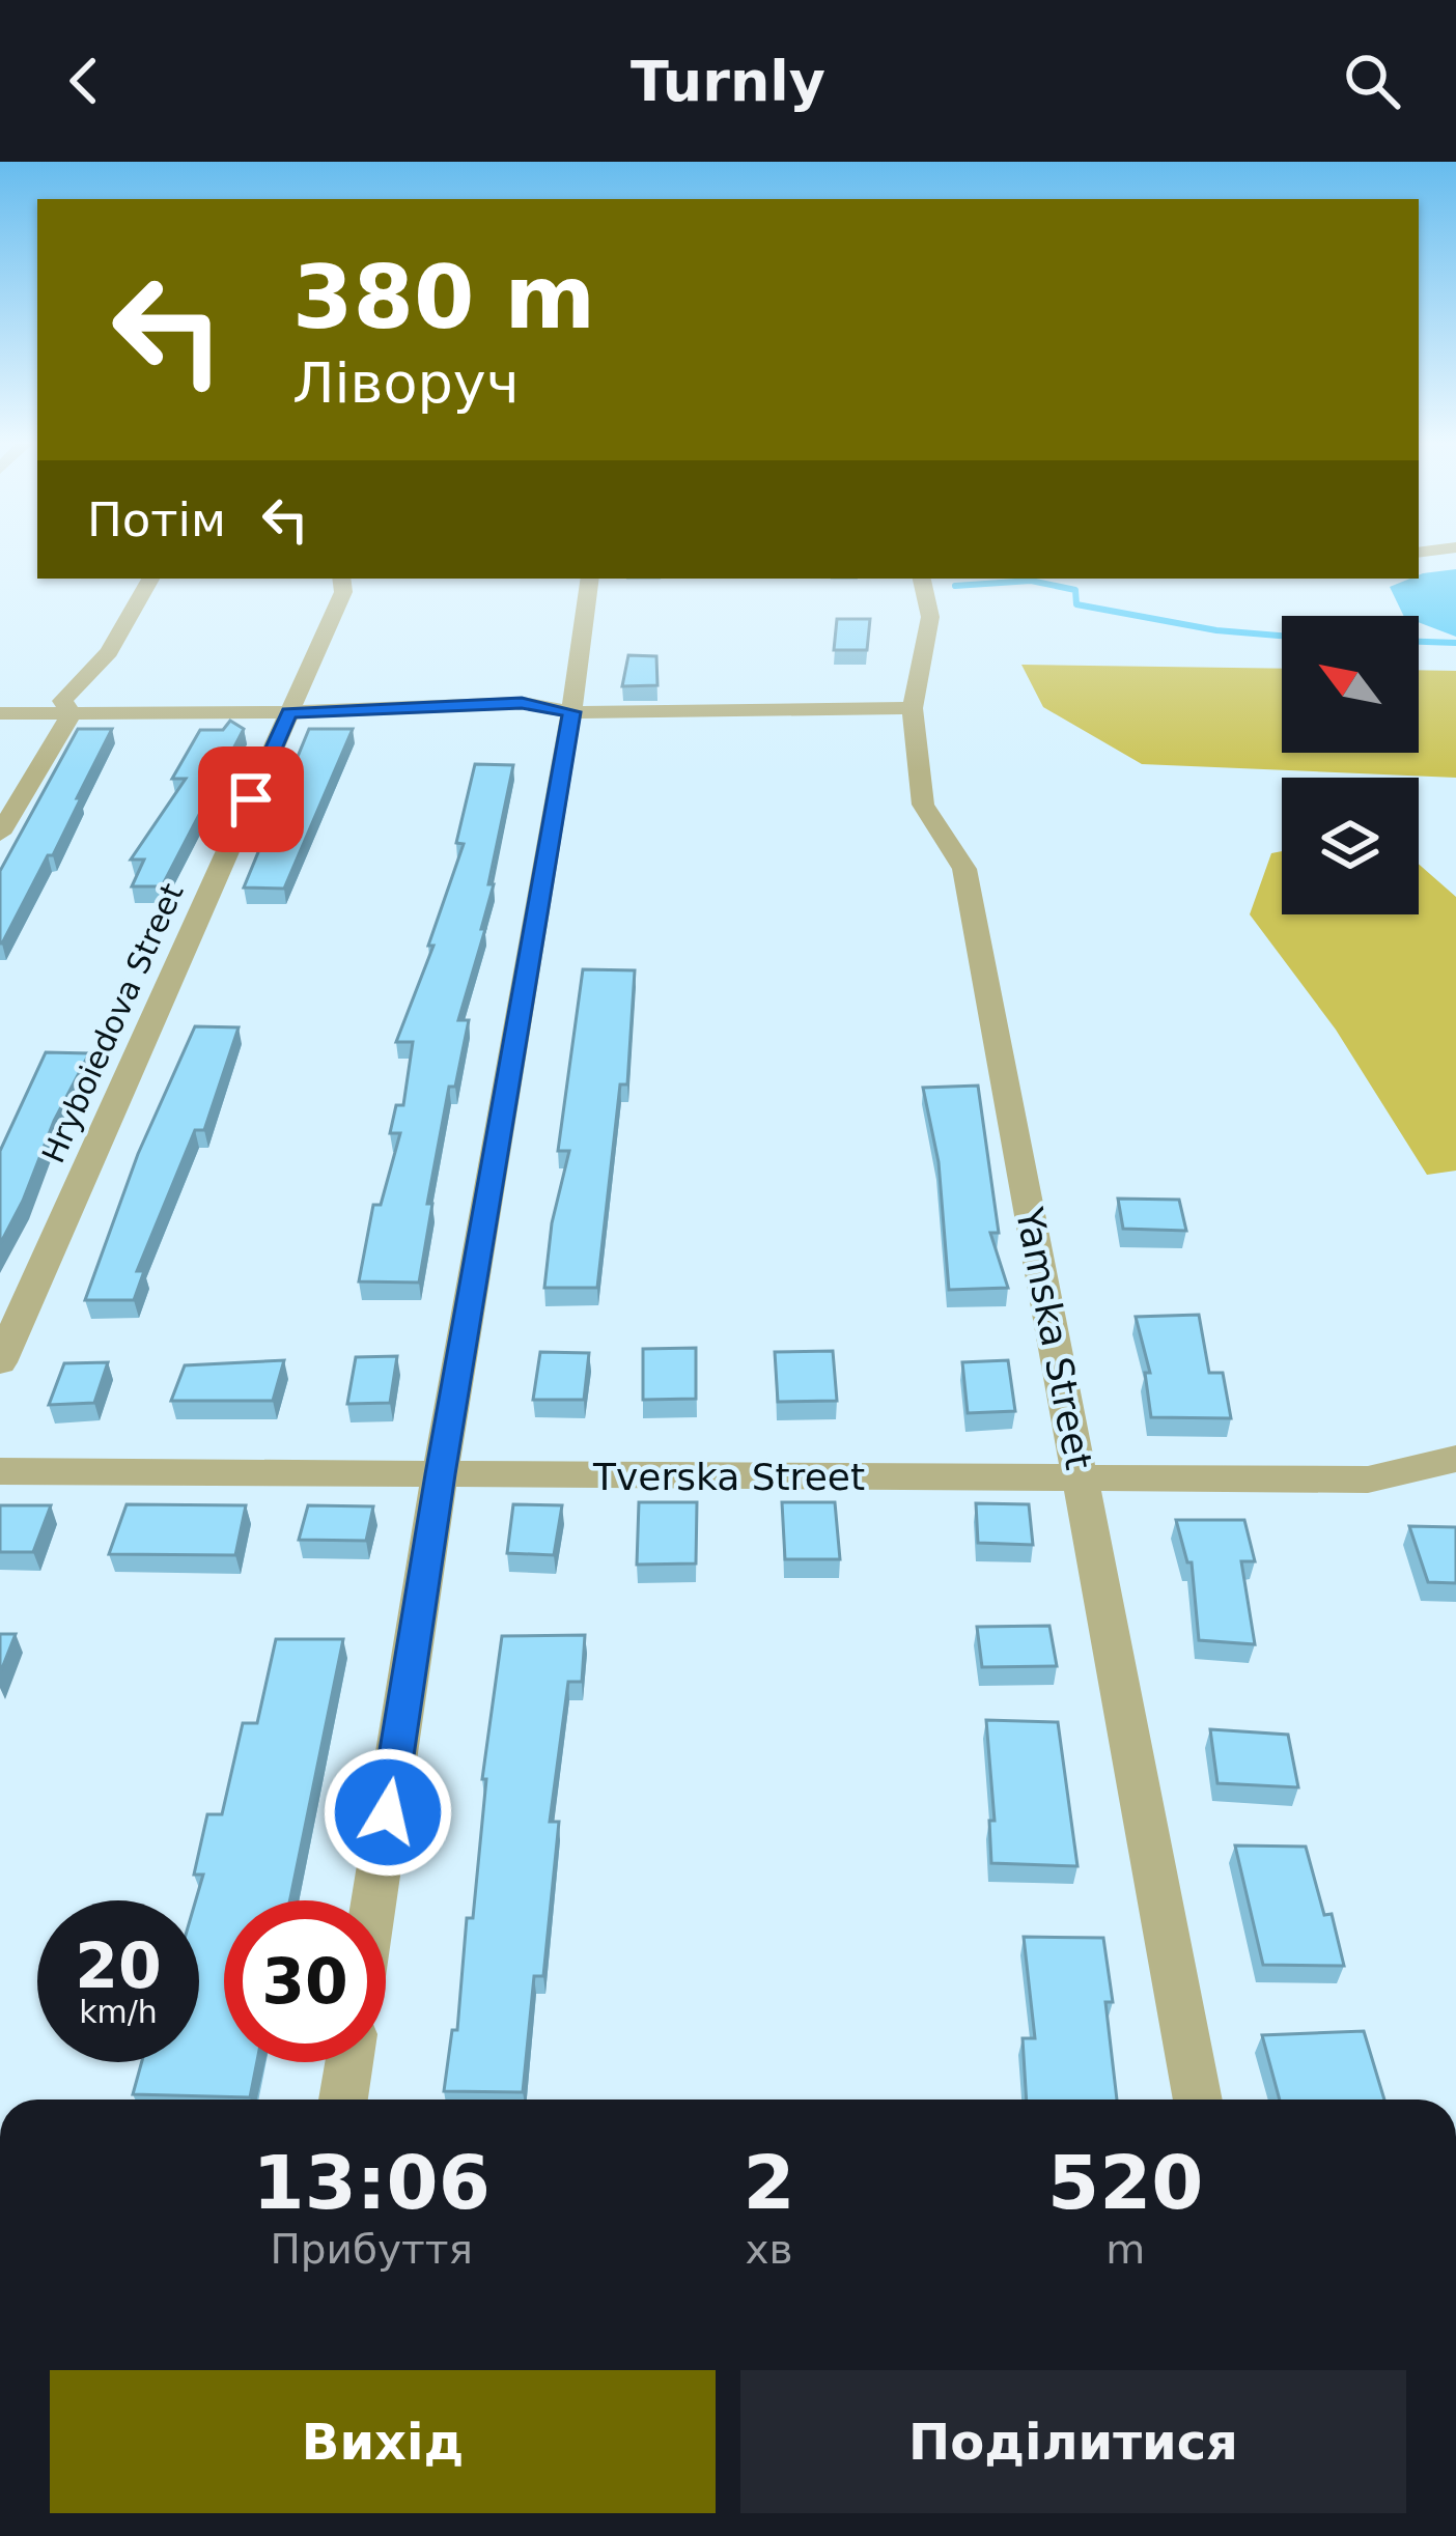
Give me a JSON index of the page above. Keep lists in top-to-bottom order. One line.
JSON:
{"streets":{"street":["Hryboiedova Street","Yamska Street","Tverska Street"]},"crossings":[["Yamska Street","Tverska Street"]],"north":"top left","page":{"header":"Turnly","turn":["380 m","Ліворуч"],"then":"Потім","speed":"20 km/h","limit":"30","eta":["13:06","Прибуття","2","хв","520","m"],"buttons":["Вихід","Поділитися"]}}
